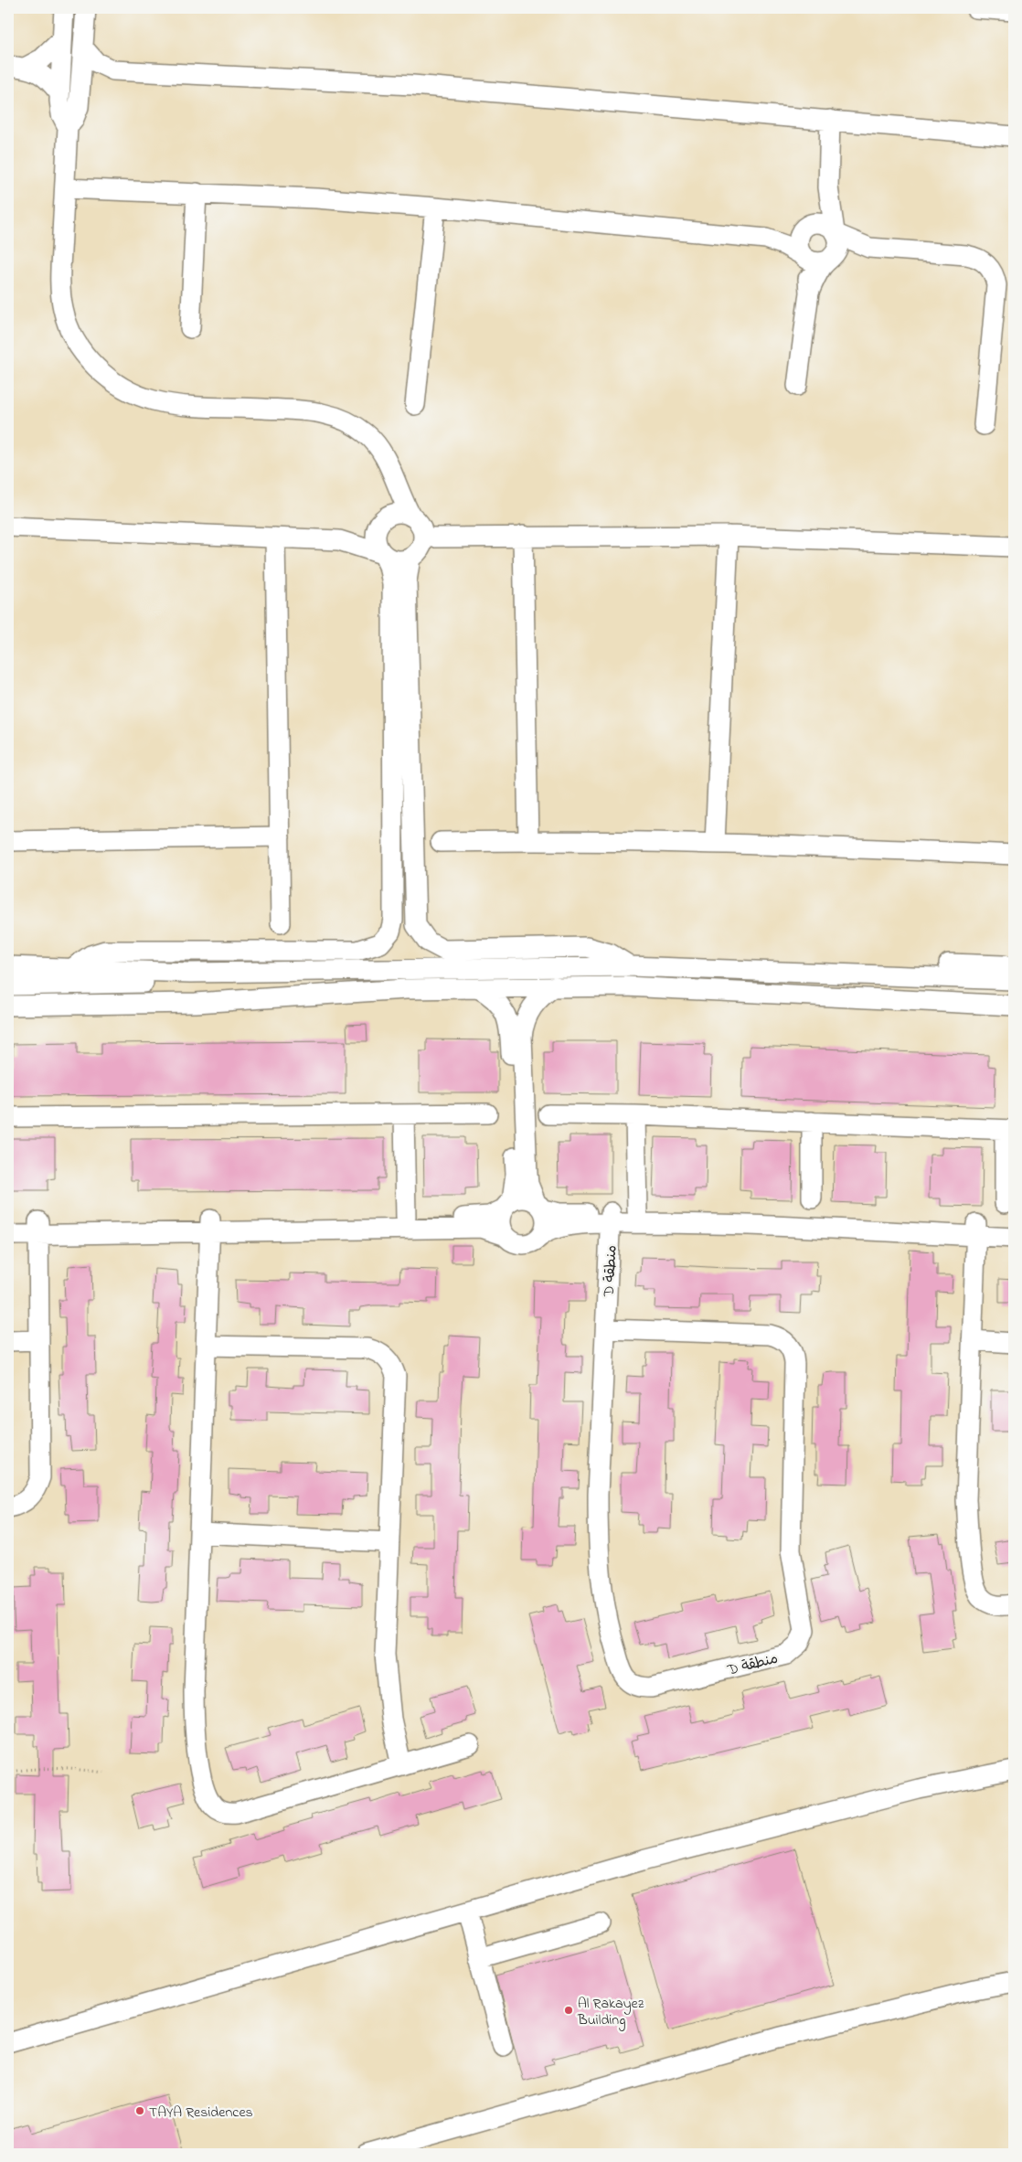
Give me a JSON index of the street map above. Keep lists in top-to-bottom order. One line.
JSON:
{"streets":{"street":["D منطقة"]},"places":["Al Rakayez Building","TAYA Residences"]}
